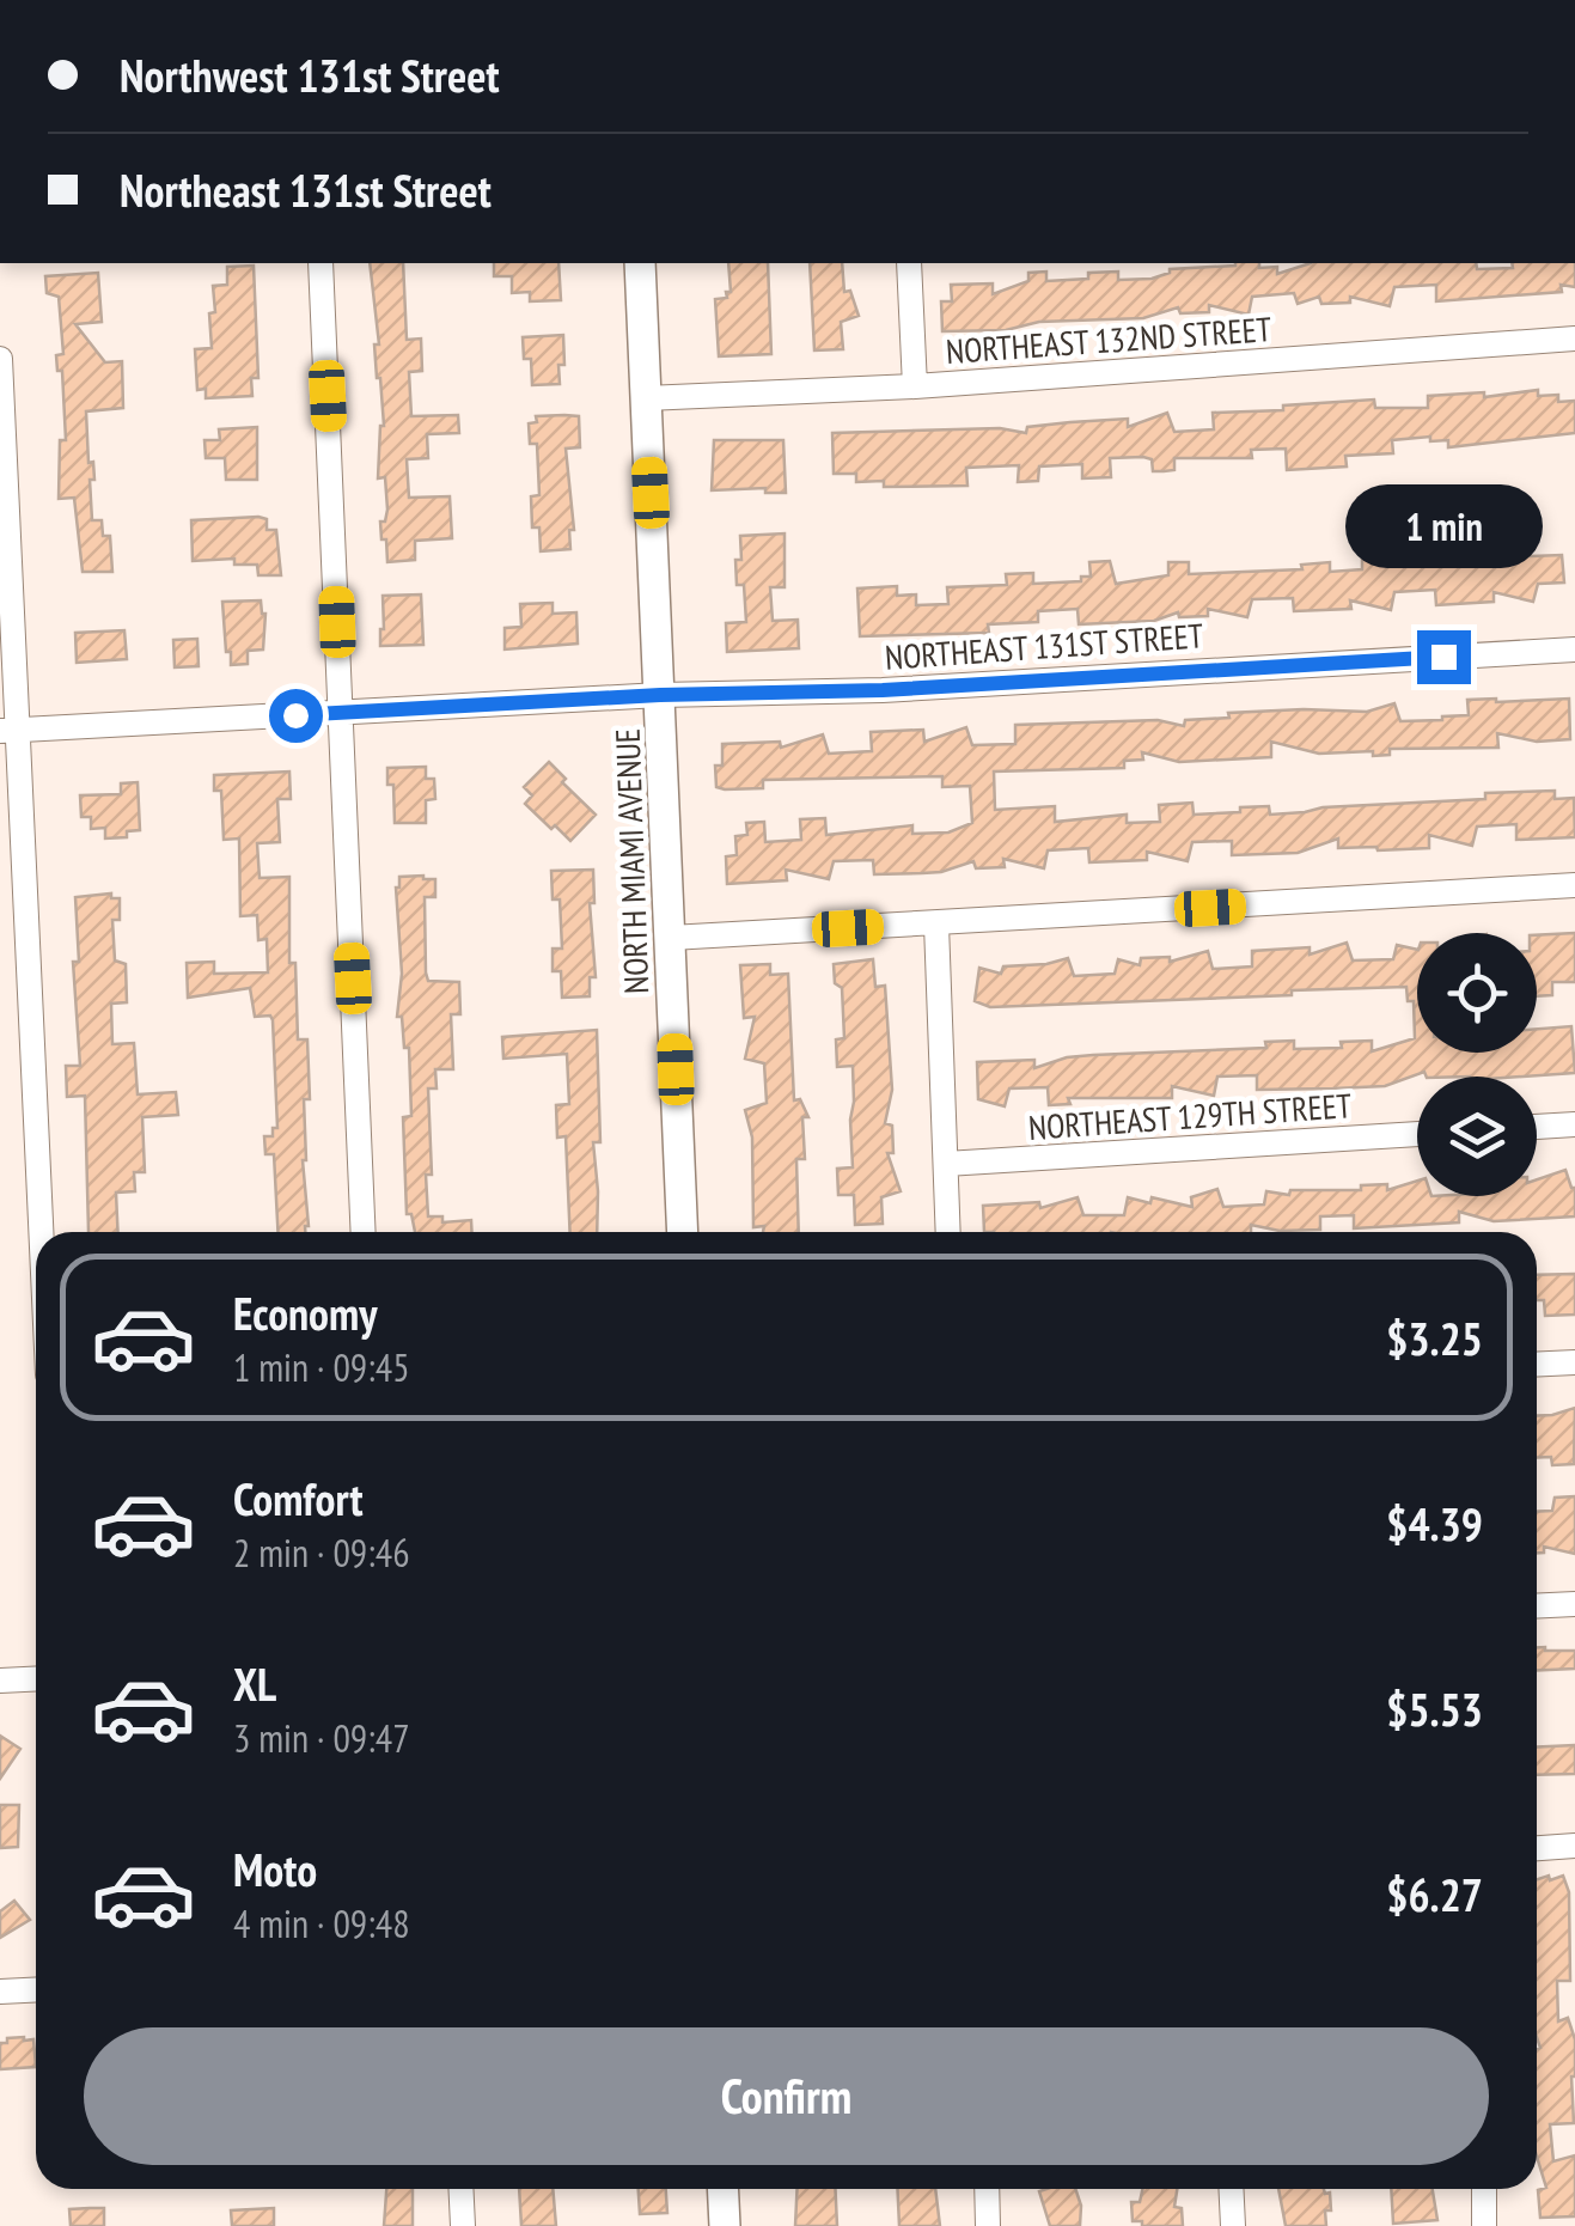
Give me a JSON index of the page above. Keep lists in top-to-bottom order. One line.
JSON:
{"streets":{"street":["NORTHEAST 132ND STREET","NORTHEAST 131ST STREET","NORTH MIAMI AVENUE","NORTHEAST 129TH STREET"]},"crossings":[["NORTHEAST 132ND STREET","NORTH MIAMI AVENUE"],["NORTHEAST 131ST STREET","NORTH MIAMI AVENUE"]],"page":{"banner":["Northwest 131st Street","Northeast 131st Street"],"bubble":"1 min","list":[{"name":"Economy","note":"1 min · 09:45","value":"$3.25"},{"name":"Comfort","note":"2 min · 09:46","value":"$4.39"},{"name":"XL","note":"3 min · 09:47","value":"$5.53"},{"name":"Moto","note":"4 min · 09:48","value":"$6.27"}],"buttons":"Confirm"}}
